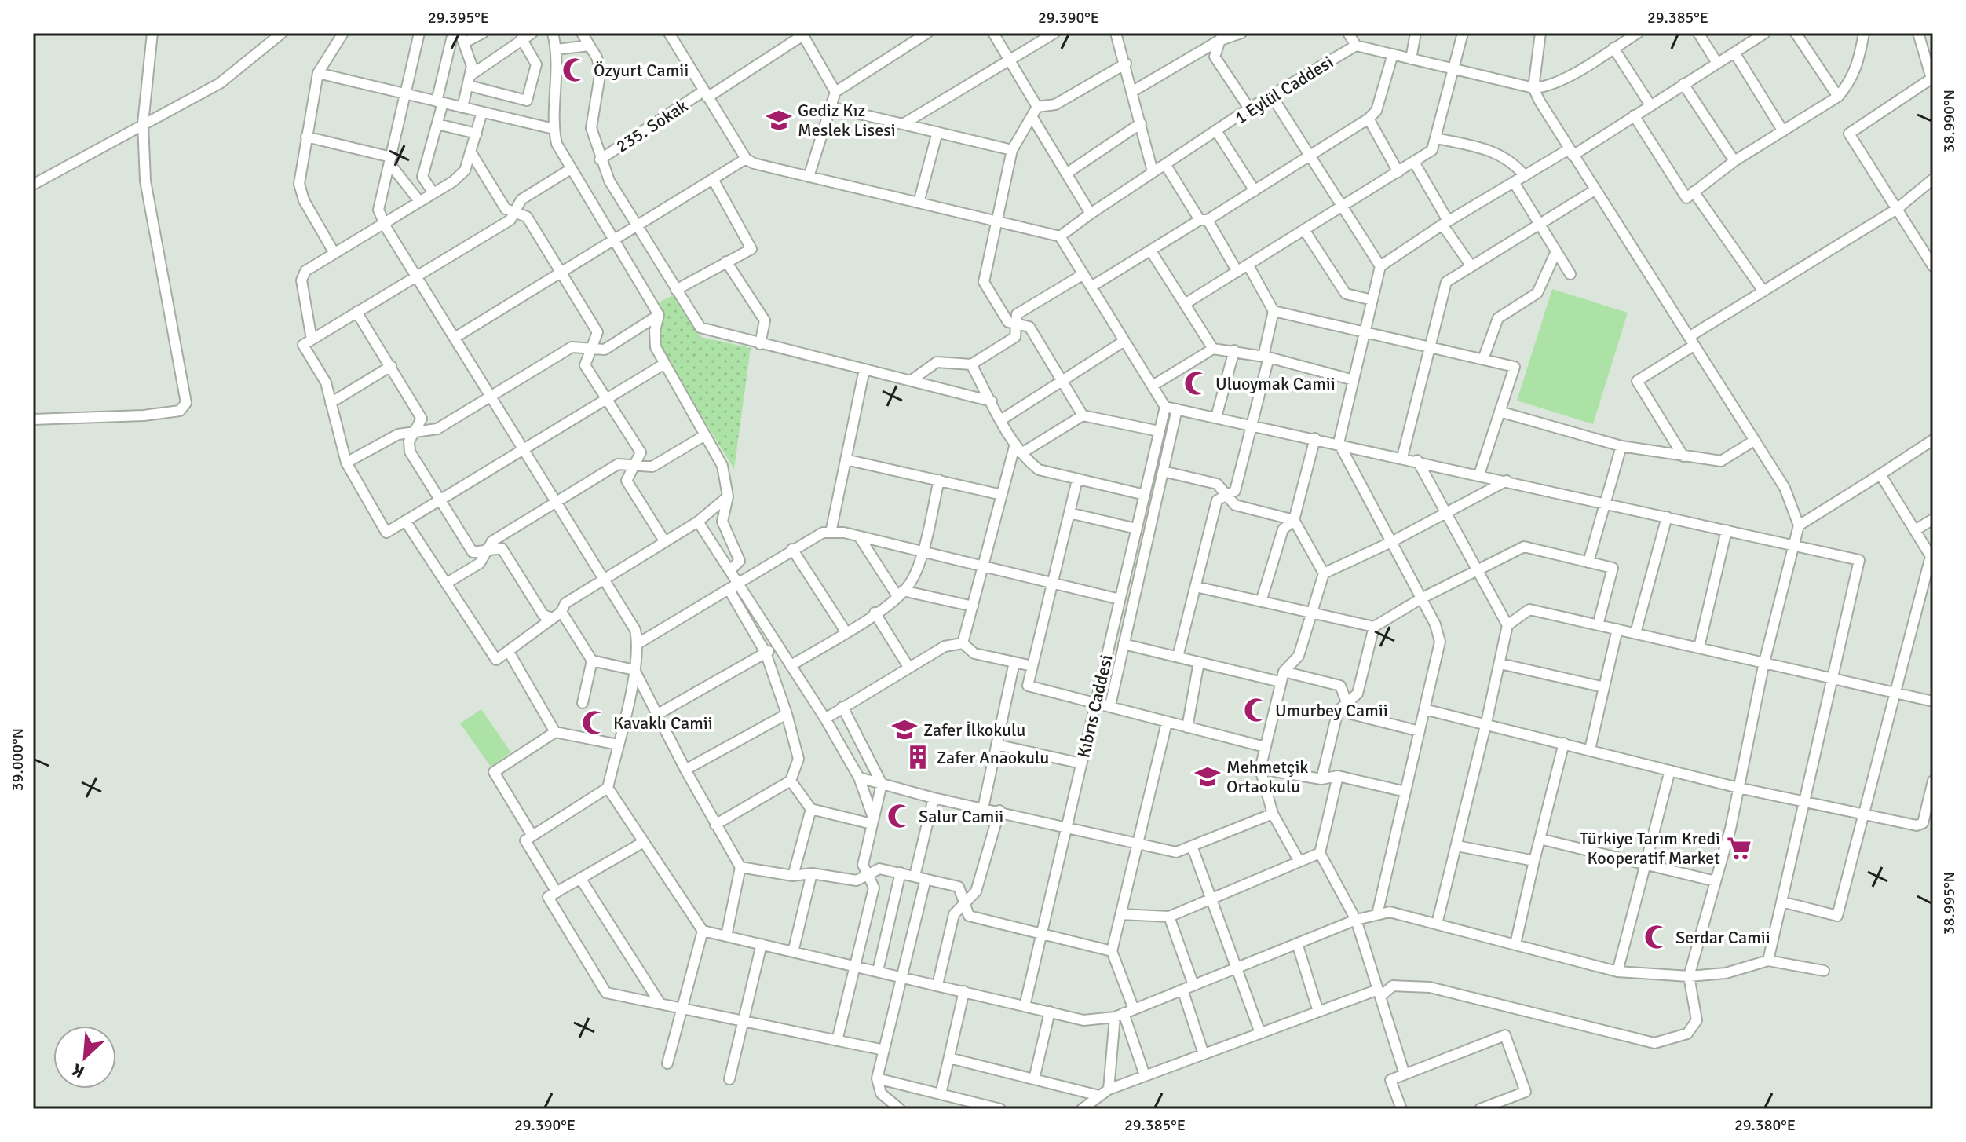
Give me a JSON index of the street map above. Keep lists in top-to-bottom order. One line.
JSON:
{"streets":{"street":["1 Eylül Caddesi","235. Sokak","Kıbrıs Caddesi"]},"places":{"mosque":["Özyurt Camii","Uluoymak Camii","Umurbey Camii","Kavaklı Camii","Salur Camii","Serdar Camii"],"school or university":["Gediz Kız Meslek Lisesi","Zafer İlkokulu","Mehmetçik Ortaokulu"],"building":["Zafer Anaokulu"],"supermarket":["Türkiye Tarım Kredi Kooperatif Market"]},"north":"bottom left","coordinates":["29.395°E","29.390°E","29.385°E","38.990°N","39.000°N","38.995°N","29.380°E"]}
